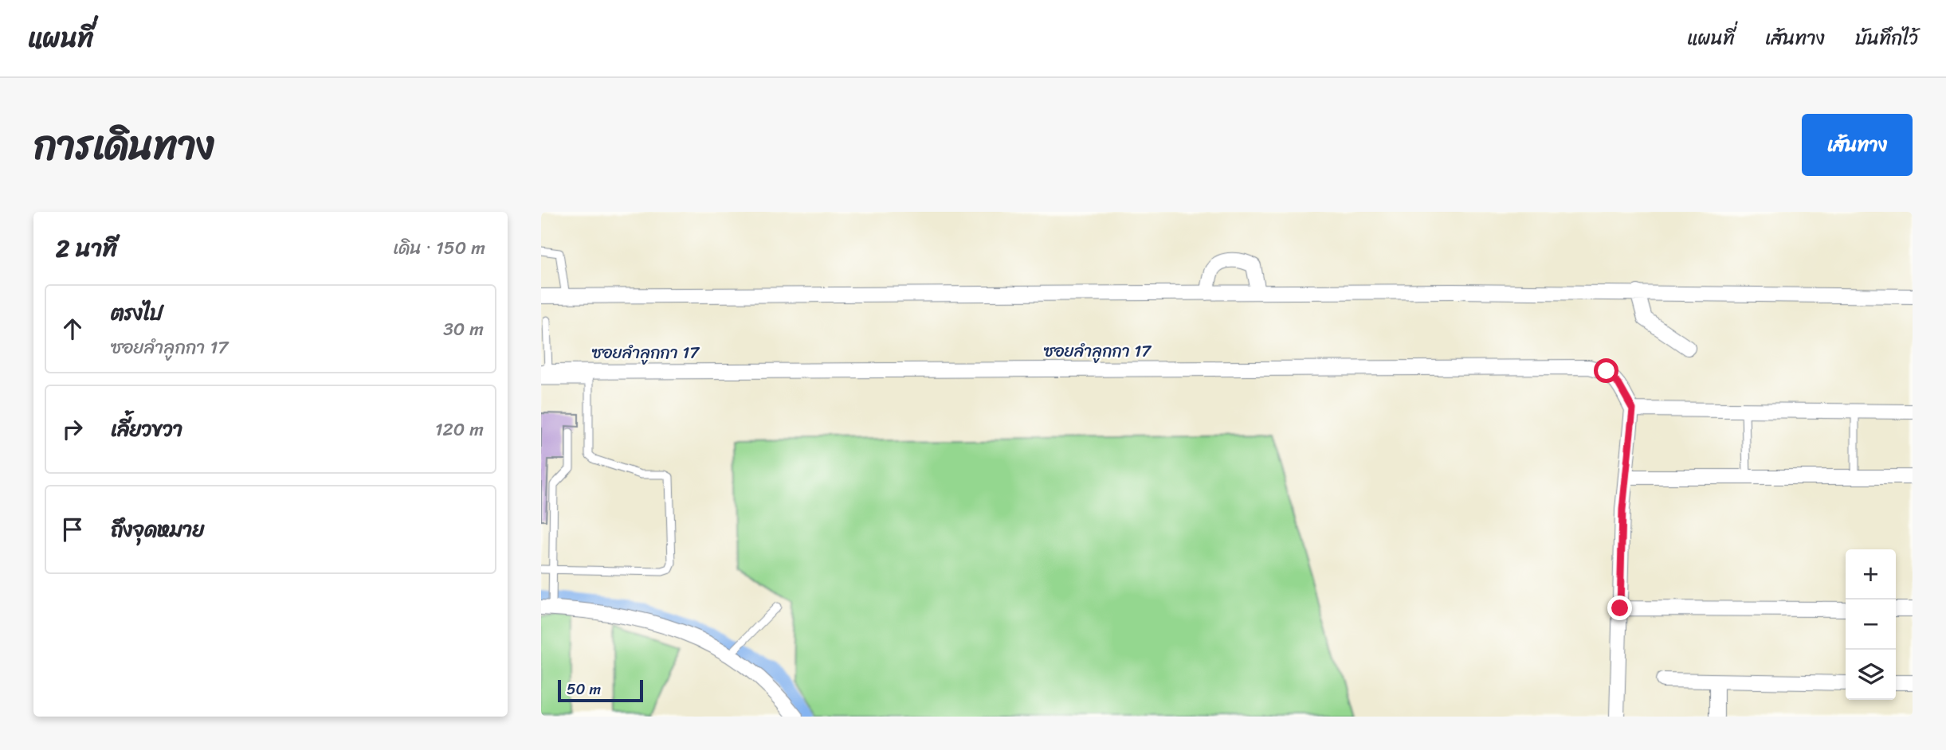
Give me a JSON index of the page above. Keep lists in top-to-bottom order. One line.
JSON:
{"streets":{"street":["ซอยลำลูกกา 17"]},"scale_bar":"50 m","page":{"header":"แผนที่","nav":["แผนที่","เส้นทาง","บันทึกไว้"],"title":"การเดินทาง","buttons":"เส้นทาง","heading":["2 นาที","เดิน · 150 m"],"list":[["ตรงไป","ซอยลำลูกกา 17","30 m"],["เลี้ยวขวา","120 m"],"ถึงจุดหมาย"],"map_buttons":["+","−"],"scale":"50 m"}}
